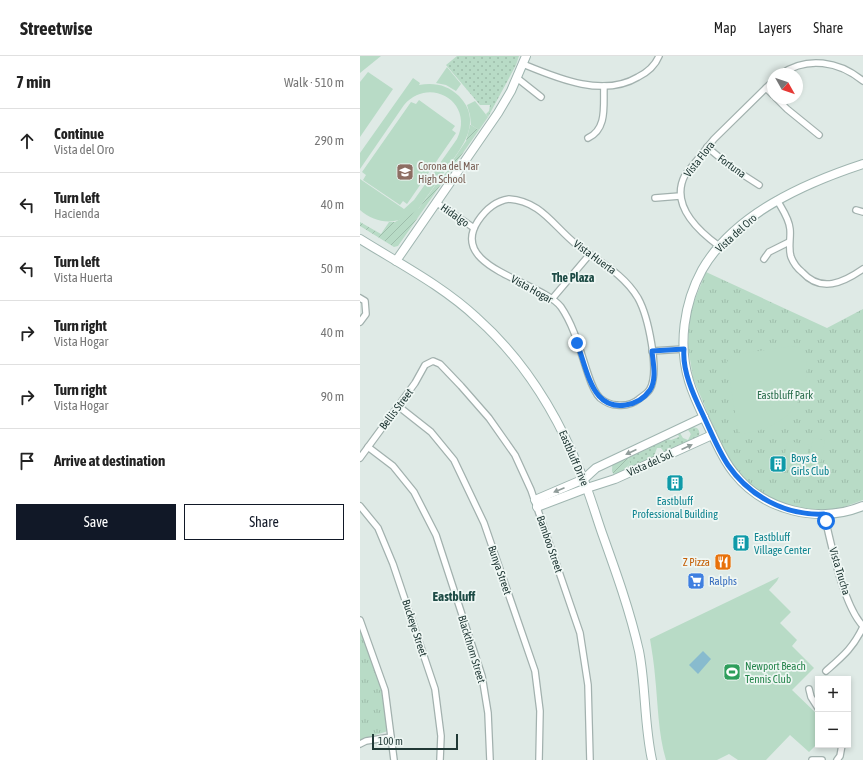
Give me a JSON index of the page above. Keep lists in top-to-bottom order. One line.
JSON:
{"streets":{"street":["Vista Flora","Fortuna","Hidalgo","Vista del Oro","Vista Huerta","Vista Hogar","Bellis Street","Eastbluff Drive","Vista del Sol","Bamboo Street","Bunya Street","Vista Trucha","Buckeye Street","Blackthorn Street"]},"crossings":[["Vista Flora","Fortuna"],["Hidalgo","Vista Huerta"],["Hidalgo","Vista Hogar"],["Vista del Oro","Vista del Sol"],["Vista del Oro","Vista Trucha"],["Vista Huerta","Vista Hogar"],["Bellis Street","Bamboo Street"],["Bellis Street","Bunya Street"],["Bellis Street","Blackthorn Street"],["Eastbluff Drive","Vista del Sol"],["Vista del Sol","Bamboo Street"]],"districts":["The Plaza","Eastbluff"],"parks":["Eastbluff Park"],"places":{"school or university":["Corona del Mar High School"],"building":["Boys & Girls Club","Eastbluff Professional Building","Eastbluff Village Center"],"restaurant":["Z Pizza"],"supermarket":["Ralphs"],"sports":["Newport Beach Tennis Club"]},"scale_bar":"100 m","north":"bottom right","page":{"header":"Streetwise","nav":["Map","Layers","Share"],"heading":["7 min","Walk · 510 m"],"list":[["Continue","Vista del Oro","290 m"],["Turn left","Hacienda","40 m"],["Turn left","Vista Huerta","50 m"],["Turn right","Vista Hogar","40 m"],["Turn right","Vista Hogar","90 m"],"Arrive at destination"],"buttons":["Save","Share"],"map_buttons":["+","−"],"scale":"100 m"}}
